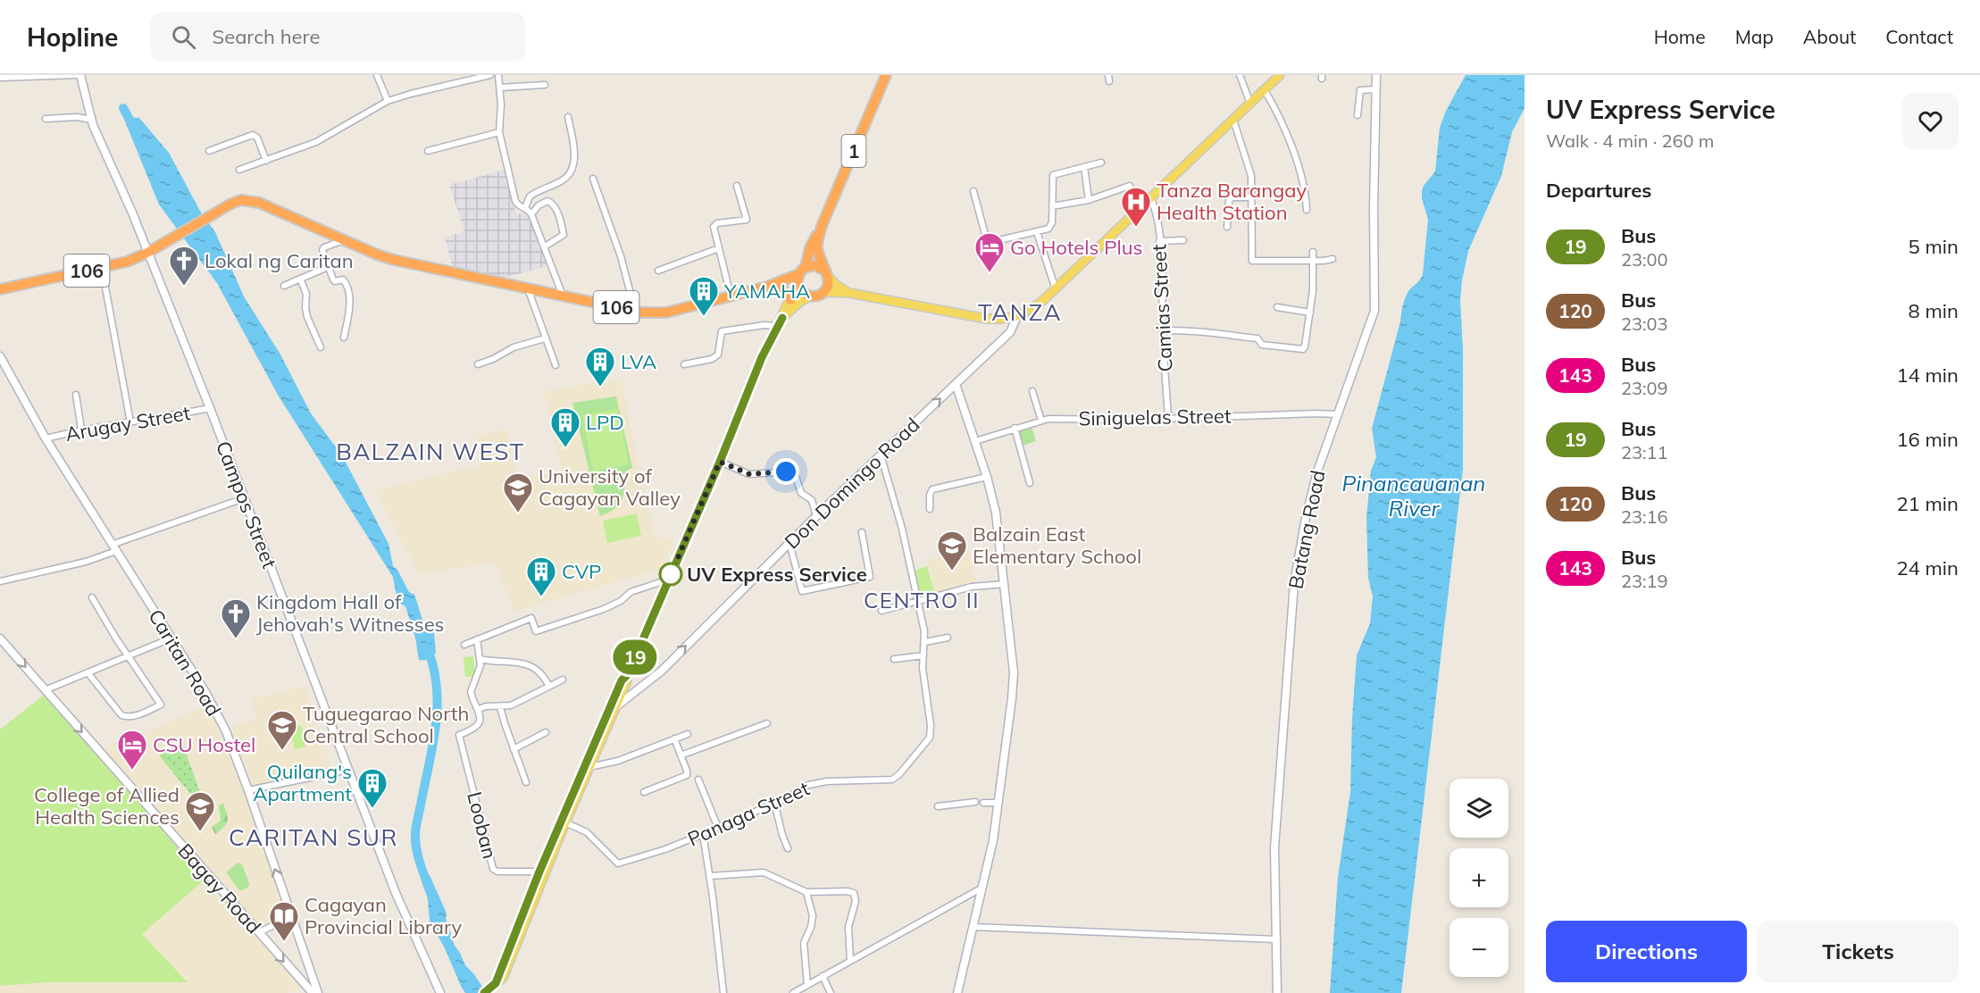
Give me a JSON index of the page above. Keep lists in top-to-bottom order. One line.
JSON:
{"streets":{"highway":["1","106"],"main road":["Don Domingo Road","Campos Street","Batang Road","Caritan Road","Bagay Road"],"street":["Camias Street","Siniguelas Street","Arugay Street","Panaga Street","Looban"]},"crossings":[["1","106"],["106","Campos Street"],["Camias Street","Siniguelas Street"],["Siniguelas Street","Batang Road"],["Arugay Street","Campos Street"],["Arugay Street","Caritan Road"]],"one_way":["Bagay Road"],"districts":["TANZA","BALZAIN WEST","CENTRO II","CARITAN SUR"],"water":["Pinancauanan River"],"places":{"hospital":["Tanza Barangay Health Station"],"hotel":["Go Hotels Plus","CSU Hostel"],"church":["Lokal ng Caritan","Kingdom Hall of Jehovah's Witnesses"],"building":["YAMAHA","LVA","LPD","CVP","Quilang's Apartment"],"school or university":["University of Cagayan Valley","Balzain East Elementary School","Tuguegarao North Central School","College of Allied Health Sciences"],"other":["UV Express Service"],"library":["Cagayan Provincial Library"]},"lines":["bus line 19"],"page":{"header":"Hopline","search":"Search here","nav":["Home","Map","About","Contact"],"on_map":"19","heading":[["UV Express Service","Walk · 4 min · 260 m"],"Departures"],"list":[{"mark":"19","name":"Bus","note":"23:00","value":"5 min"},{"mark":"120","name":"Bus","note":"23:03","value":"8 min"},{"mark":"143","name":"Bus","note":"23:09","value":"14 min"},{"mark":"19","name":"Bus","note":"23:11","value":"16 min"},{"mark":"120","name":"Bus","note":"23:16","value":"21 min"},{"mark":"143","name":"Bus","note":"23:19","value":"24 min"}],"map_buttons":["+","−"],"buttons":["Directions","Tickets"]}}
